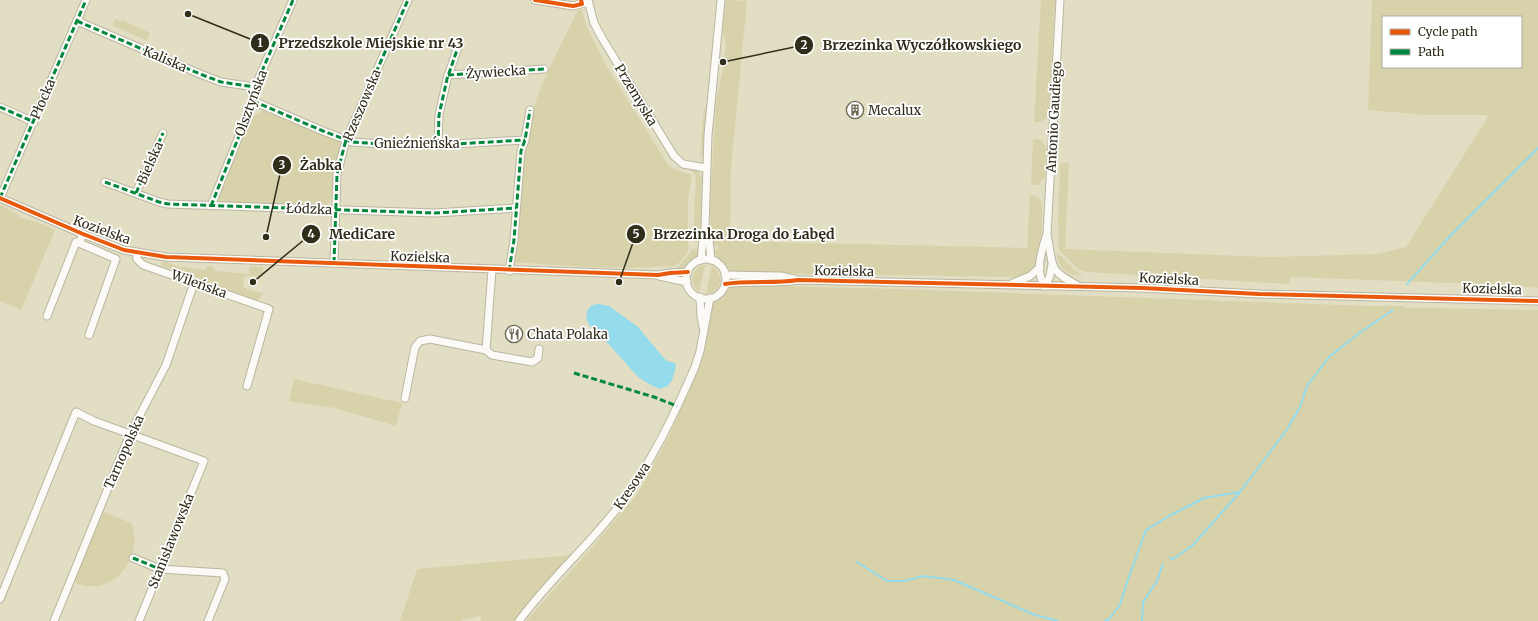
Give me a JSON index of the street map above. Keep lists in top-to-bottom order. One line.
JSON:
{"streets":{"street":["Kaliska","Żywiecka","Przemyska","Płocka","Olsztyńska","Rzeszowska","Antonio Gaudiego","Gnieźnieńska","Bielska","Łódzka","Kozielska","Wileńska","Tarnopolska","Kresowa","Stanisławowska"]},"crossings":[["Kaliska","Płocka"],["Kaliska","Olsztyńska"],["Żywiecka","Gnieźnieńska"],["Płocka","Kozielska"],["Olsztyńska","Gnieźnieńska"],["Olsztyńska","Łódzka"],["Rzeszowska","Gnieźnieńska"],["Rzeszowska","Łódzka"],["Rzeszowska","Kozielska"],["Antonio Gaudiego","Kozielska"],["Bielska","Łódzka"],["Kozielska","Wileńska"],["Kozielska","Kresowa"],["Wileńska","Tarnopolska"],["Tarnopolska","Stanisławowska"]],"places":{"other":["Przedszkole Miejskie nr 43","Brzezinka Wyczółkowskiego","Żabka","MediCare","Brzezinka Droga do Łabęd"],"building":["Mecalux"],"restaurant":["Chata Polaka"]},"legend":["Cycle path","Path"]}
